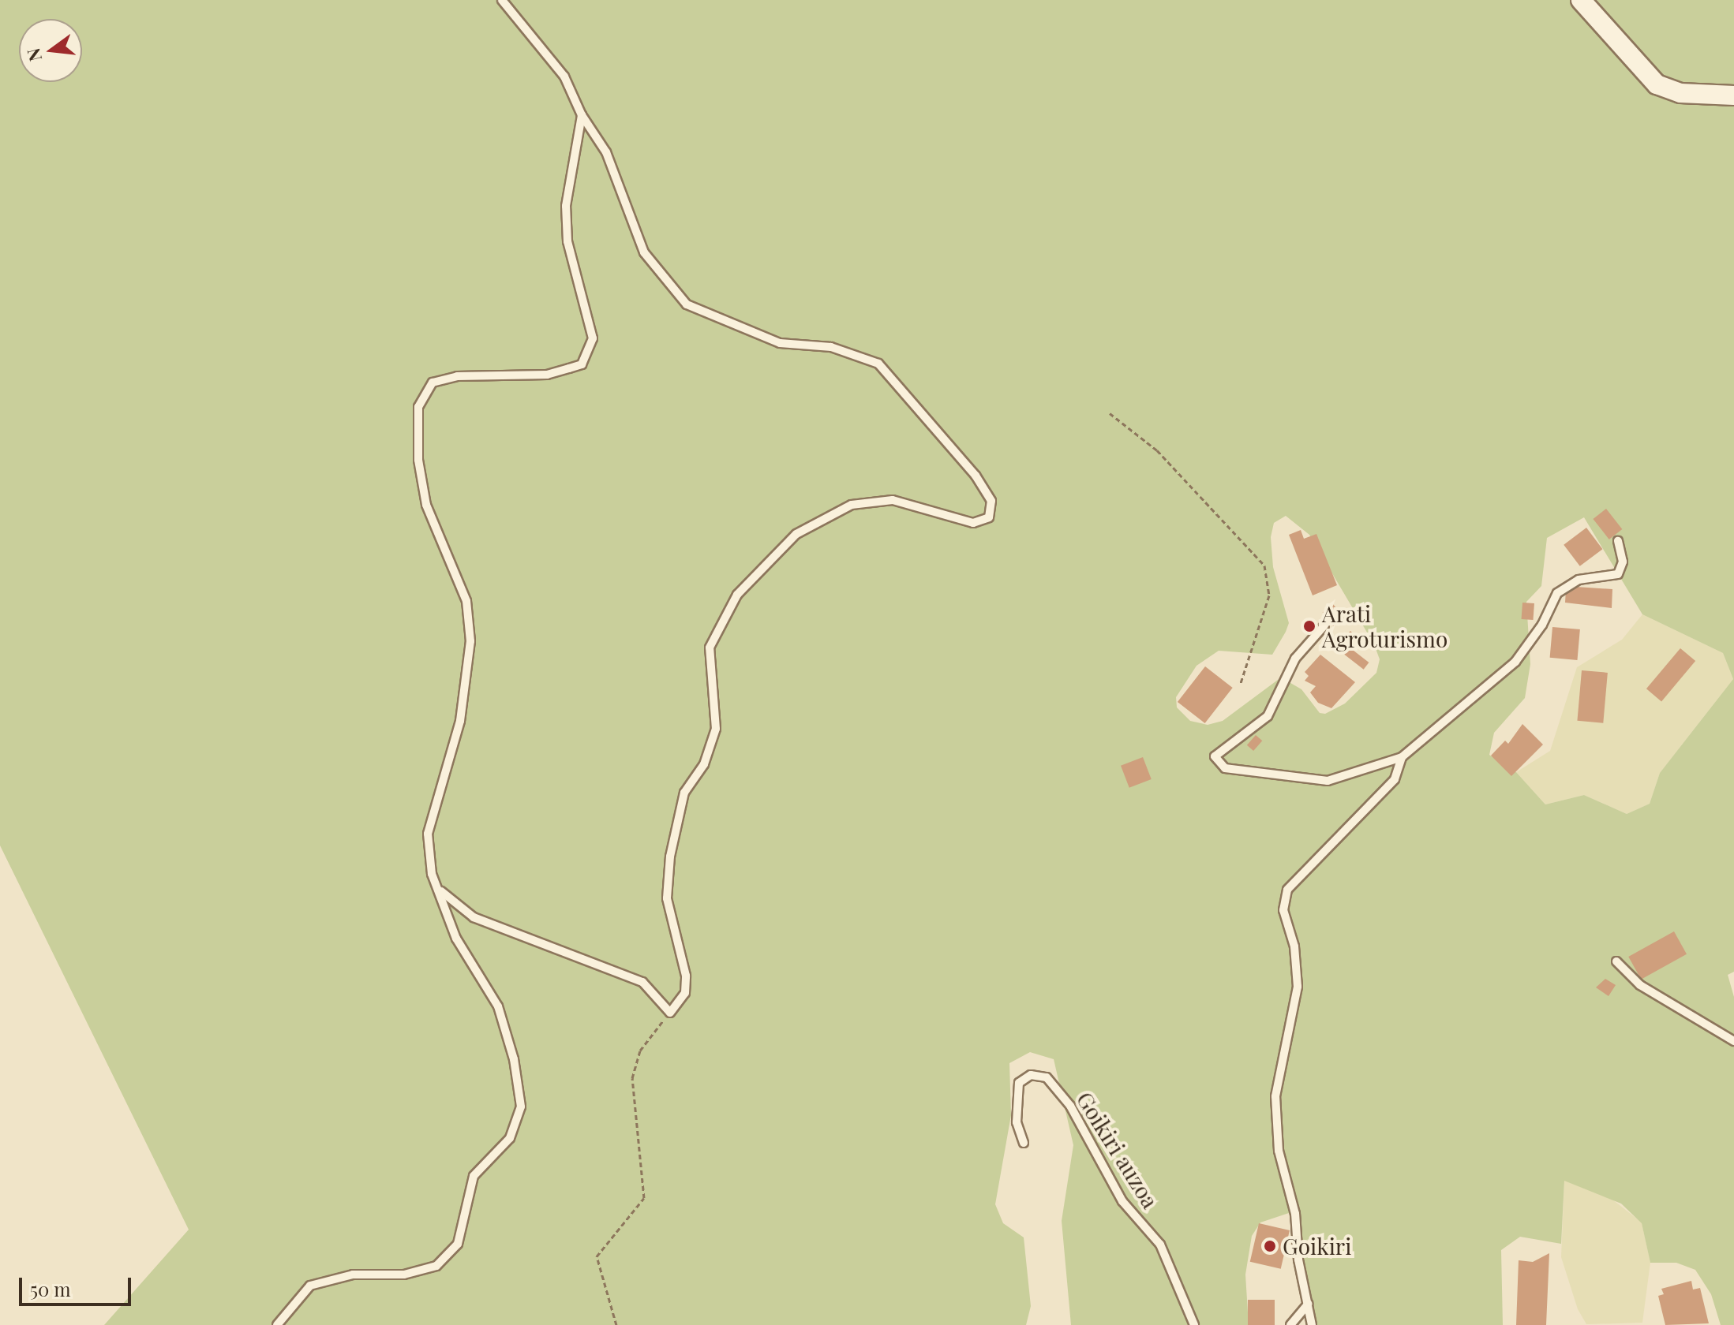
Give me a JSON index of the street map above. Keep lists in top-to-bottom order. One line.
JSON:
{"streets":{"lane":["Goikiri auzoa"]},"places":["Arati Agroturismo","Goikiri"],"scale_bar":"50 m","north":"left"}
